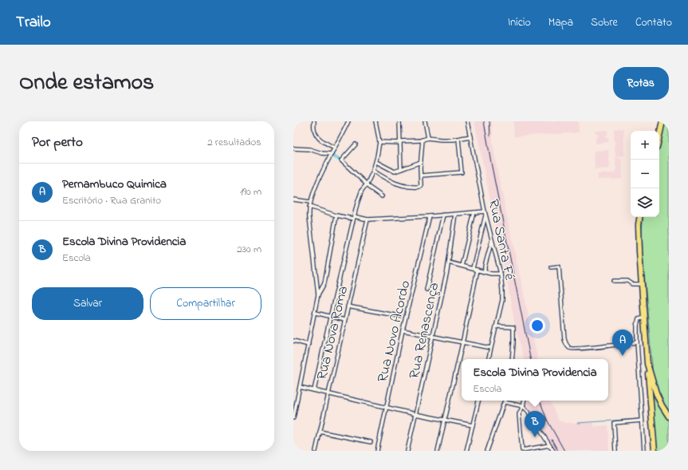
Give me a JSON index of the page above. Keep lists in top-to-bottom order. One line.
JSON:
{"streets":{"street":["Rua Santa Fé","Rua Renascença","Rua Novo Acordo","Rua Nova Roma"]},"page":{"header":"Trailo","nav":["Início","Mapa","Sobre","Contato"],"title":"Onde estamos","buttons":["Rotas",["Salvar","Compartilhar"]],"heading":["Por perto","2 resultados"],"map_buttons":["+","−"],"list":[{"mark":"A","name":"Pernambuco Quimica","note":"Escritório · Rua Granito","value":"190 m"},{"mark":"B","name":"Escola Divina Providencia","note":"Escola","value":"230 m"}],"pins":["A","B"],"popup":["Escola Divina Providencia","Escola"]}}
